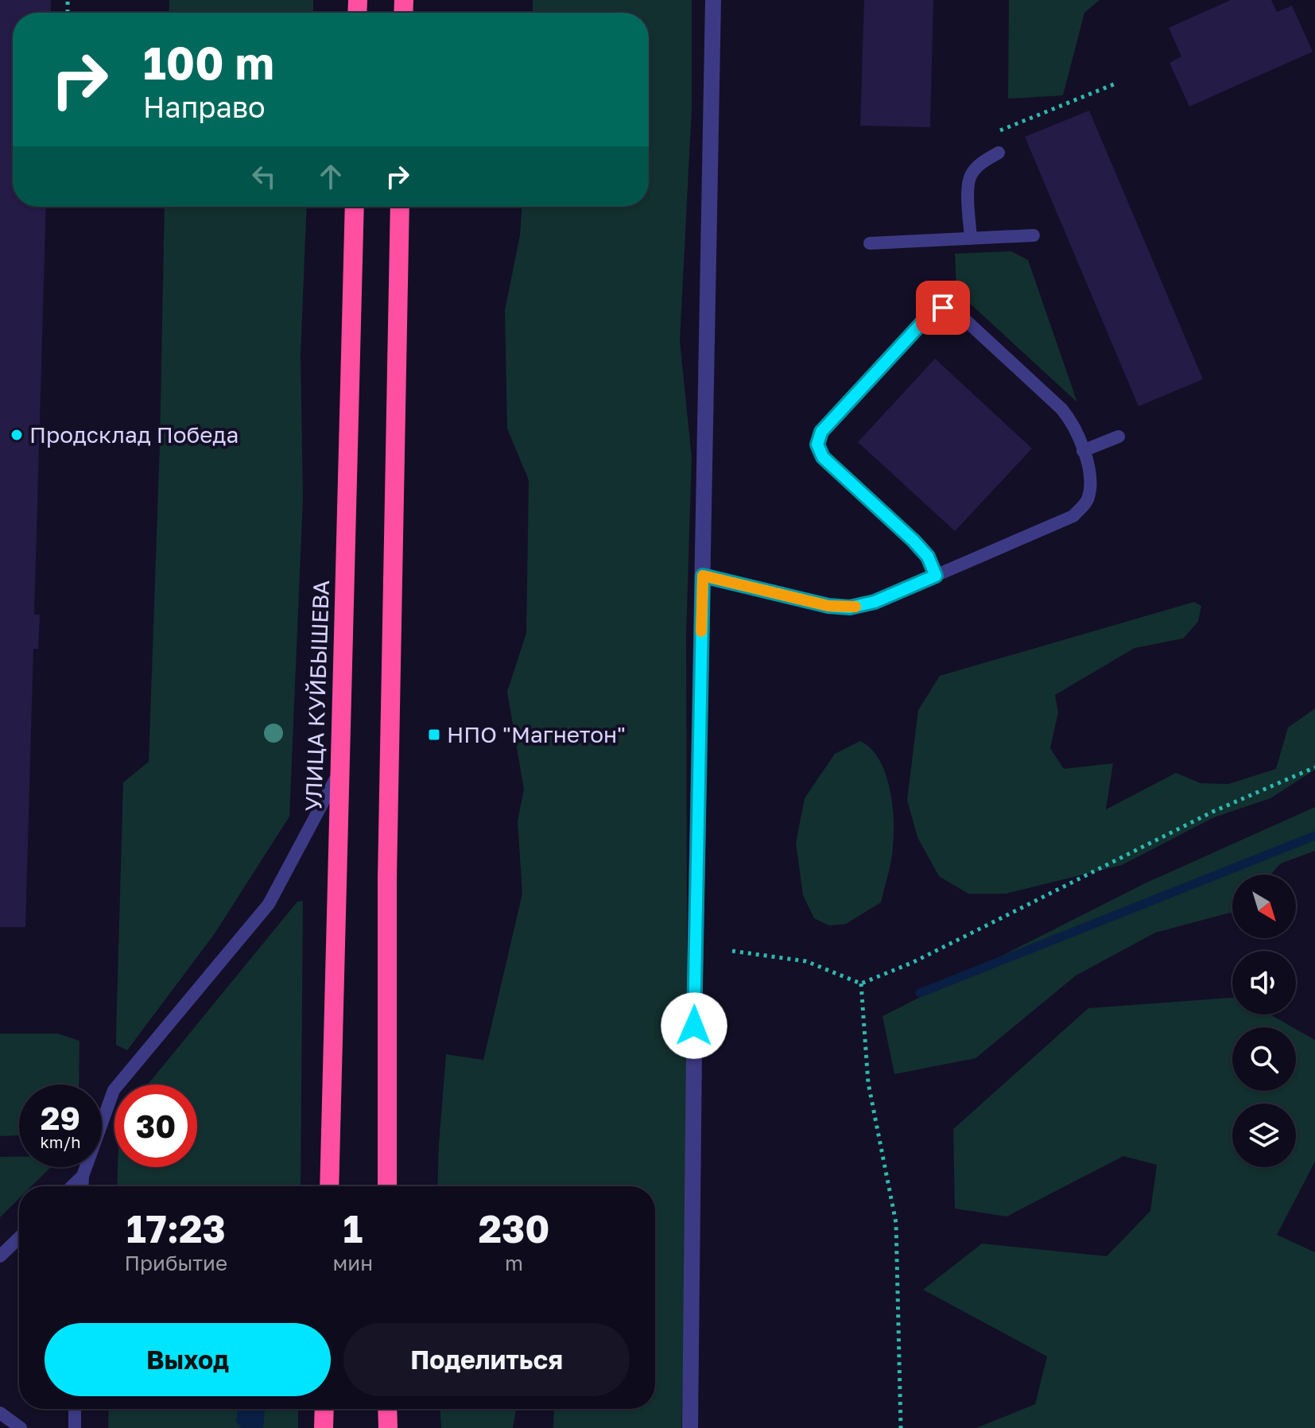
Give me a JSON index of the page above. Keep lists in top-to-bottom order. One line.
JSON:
{"streets":{"highway":["УЛИЦА КУЙБЫШЕВА"]},"places":{"other":["Продсклад Победа"],"transit":["НПО \"Магнетон\""]},"north":"bottom right","page":{"turn":["100 m","Направо"],"speed":"29 km/h","limit":"30","eta":["17:23","Прибытие","1","мин","230","m"],"buttons":["Выход","Поделиться"]}}
